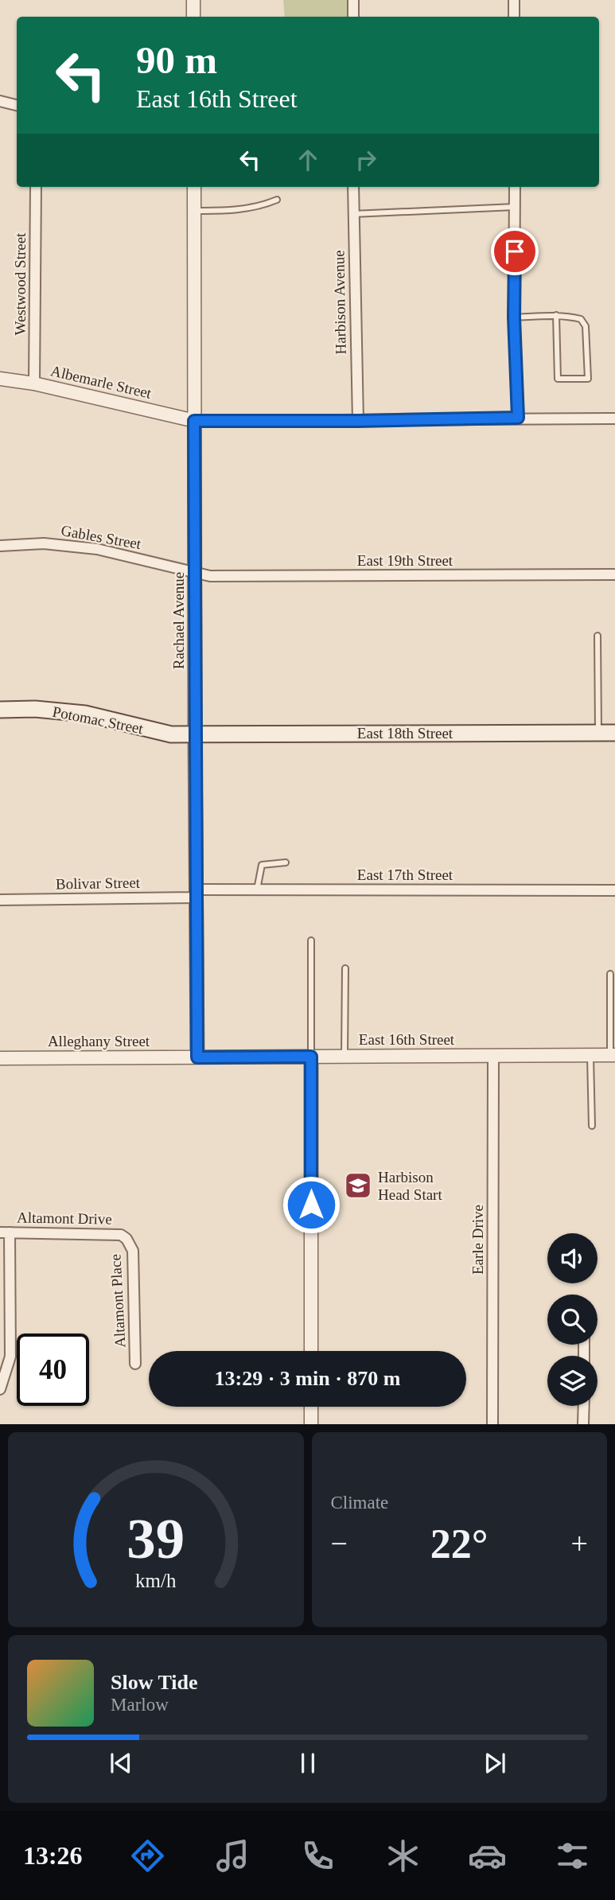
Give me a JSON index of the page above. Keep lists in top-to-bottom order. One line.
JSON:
{"streets":{"main road":["Potomac Street","East 18th Street"],"street":["Westwood Street","Harbison Avenue","Albemarle Street","Gables Street","East 19th Street","Rachael Avenue","East 17th Street","Bolivar Street","East 16th Street","Alleghany Street","Altamont Drive","Earle Drive","Altamont Place"]},"crossings":[["Westwood Street","Albemarle Street"],["Albemarle Street","Rachael Avenue"],["Gables Street","East 19th Street"],["Gables Street","Rachael Avenue"],["East 19th Street","Rachael Avenue"],["Rachael Avenue","Potomac Street"],["Rachael Avenue","East 18th Street"],["Rachael Avenue","East 17th Street"],["Rachael Avenue","Bolivar Street"],["Rachael Avenue","East 16th Street"],["Rachael Avenue","Alleghany Street"],["Potomac Street","East 18th Street"],["East 17th Street","Bolivar Street"],["East 16th Street","Alleghany Street"],["East 16th Street","Earle Drive"],["Altamont Drive","Altamont Place"]],"places":{"school or university":["Harbison Head Start"]},"page":{"turn":["90 m","East 16th Street"],"limit":"40","trip":"13:29 · 3 min · 870 m","tile":"Climate","heat":["−","22°","+"],"song":["Slow Tide","Marlow"],"tabs":"13:26","gauge":["39","km/h"]}}
